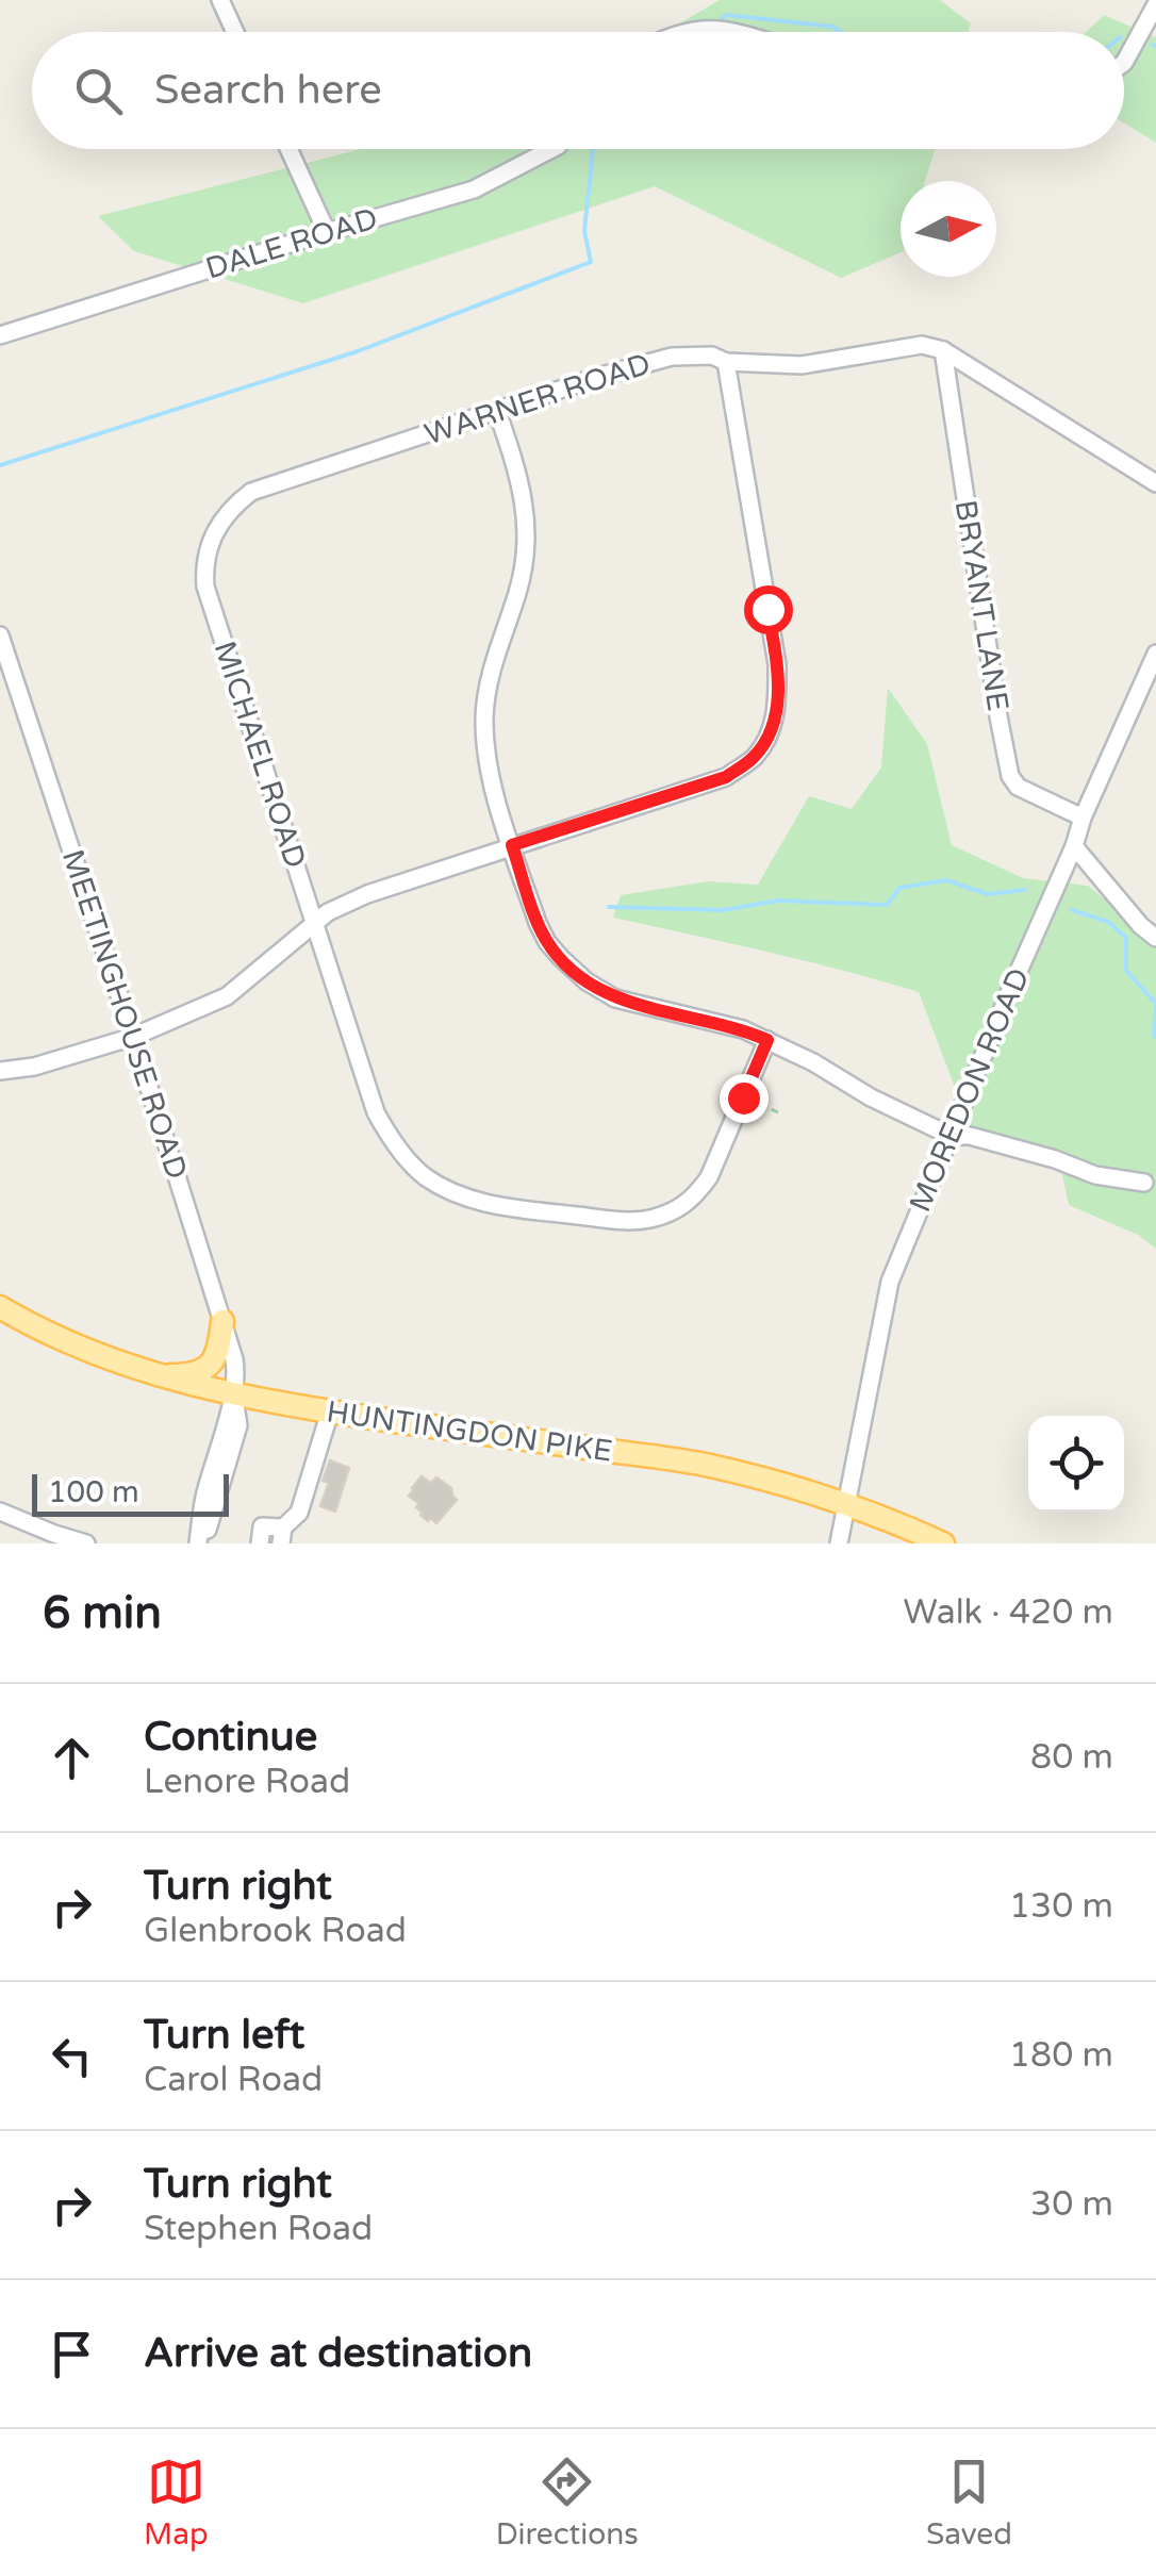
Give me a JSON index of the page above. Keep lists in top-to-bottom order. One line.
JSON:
{"streets":{"main road":["HUNTINGDON PIKE"],"street":["DALE ROAD","WARNER ROAD","BRYANT LANE","MICHAEL ROAD","MEETINGHOUSE ROAD","MOREDON ROAD"]},"crossings":[["WARNER ROAD","BRYANT LANE"],["WARNER ROAD","MICHAEL ROAD"],["BRYANT LANE","MOREDON ROAD"],["MEETINGHOUSE ROAD","HUNTINGDON PIKE"],["MOREDON ROAD","HUNTINGDON PIKE"]],"scale_bar":"100 m","north":"right","page":{"search":"Search here","scale":"100 m","heading":["6 min","Walk · 420 m"],"list":[["Continue","Lenore Road","80 m"],["Turn right","Glenbrook Road","130 m"],["Turn left","Carol Road","180 m"],["Turn right","Stephen Road","30 m"],"Arrive at destination"],"nav":["Map","Directions","Saved"]}}
